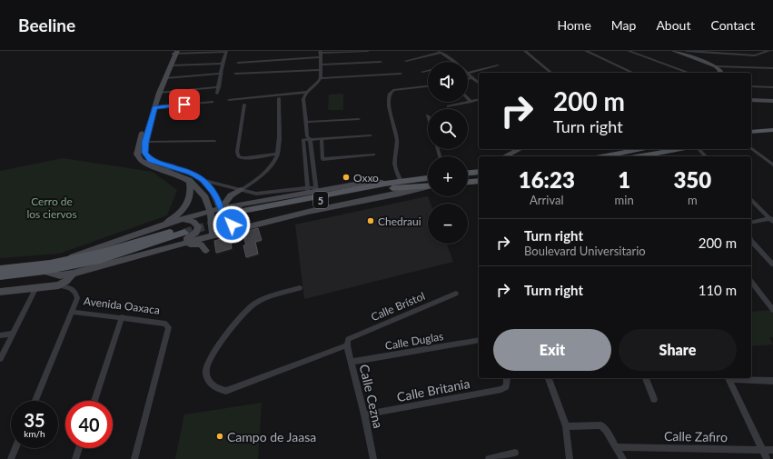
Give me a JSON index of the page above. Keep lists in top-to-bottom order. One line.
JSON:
{"streets":{"main road":["5"],"street":["Avenida Oaxaca","Calle Brístol","Calle Duglas","Calle Britania","Calle Cezna","Calle Zafiro"]},"crossings":[["Calle Brístol","Calle Cezna"],["Calle Duglas","Calle Cezna"],["Calle Britania","Calle Cezna"]],"parks":["Cerro de los ciervos"],"places":["Oxxo","Chedraui","Campo de Jaasa"],"page":{"header":"Beeline","nav":["Home","Map","About","Contact"],"map_buttons":["+","−"],"turn":["200 m","Turn right"],"eta":["16:23","Arrival","1","min","350","m"],"list":[{"name":"Turn right","note":"Boulevard Universitario","value":"200 m"},{"name":"Turn right","value":"110 m"}],"buttons":["Exit","Share"],"speed":"35 km/h","limit":"40"}}
